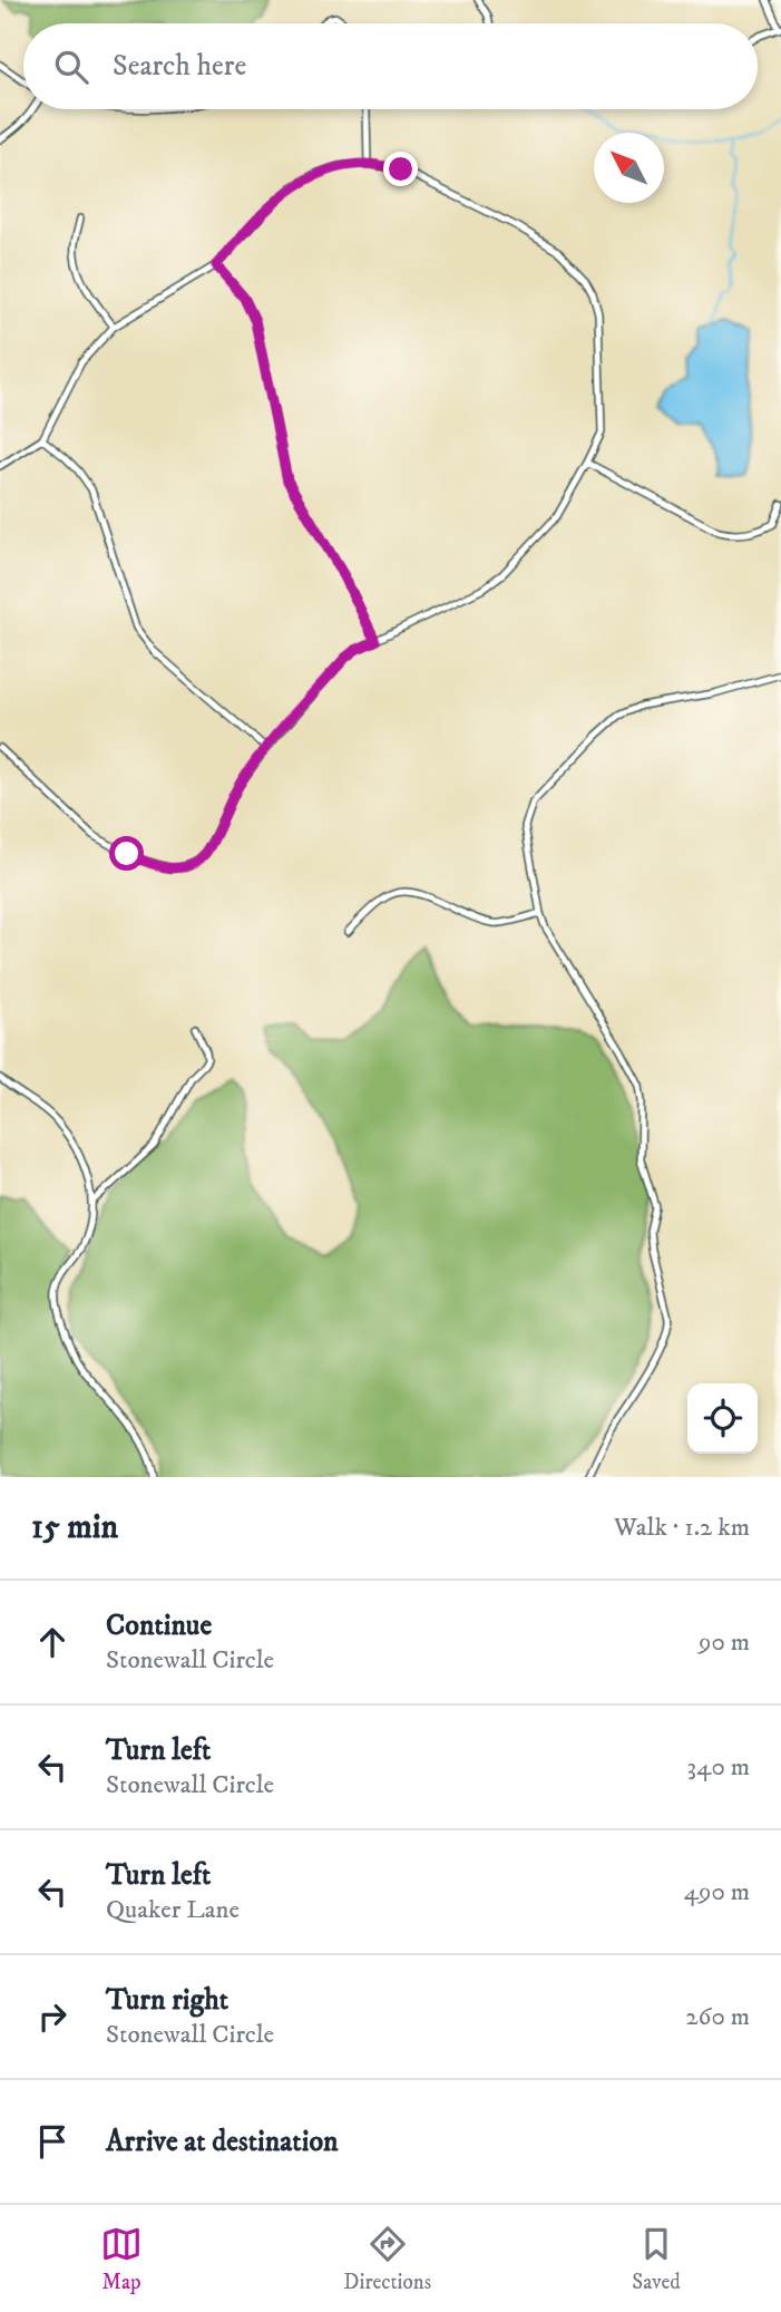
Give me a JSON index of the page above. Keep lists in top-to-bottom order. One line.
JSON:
{"north":"top left","page":{"search":"Search here","heading":["15 min","Walk · 1.2 km"],"list":[["Continue","Stonewall Circle","90 m"],["Turn left","Stonewall Circle","340 m"],["Turn left","Quaker Lane","490 m"],["Turn right","Stonewall Circle","260 m"],"Arrive at destination"],"nav":["Map","Directions","Saved"]}}
